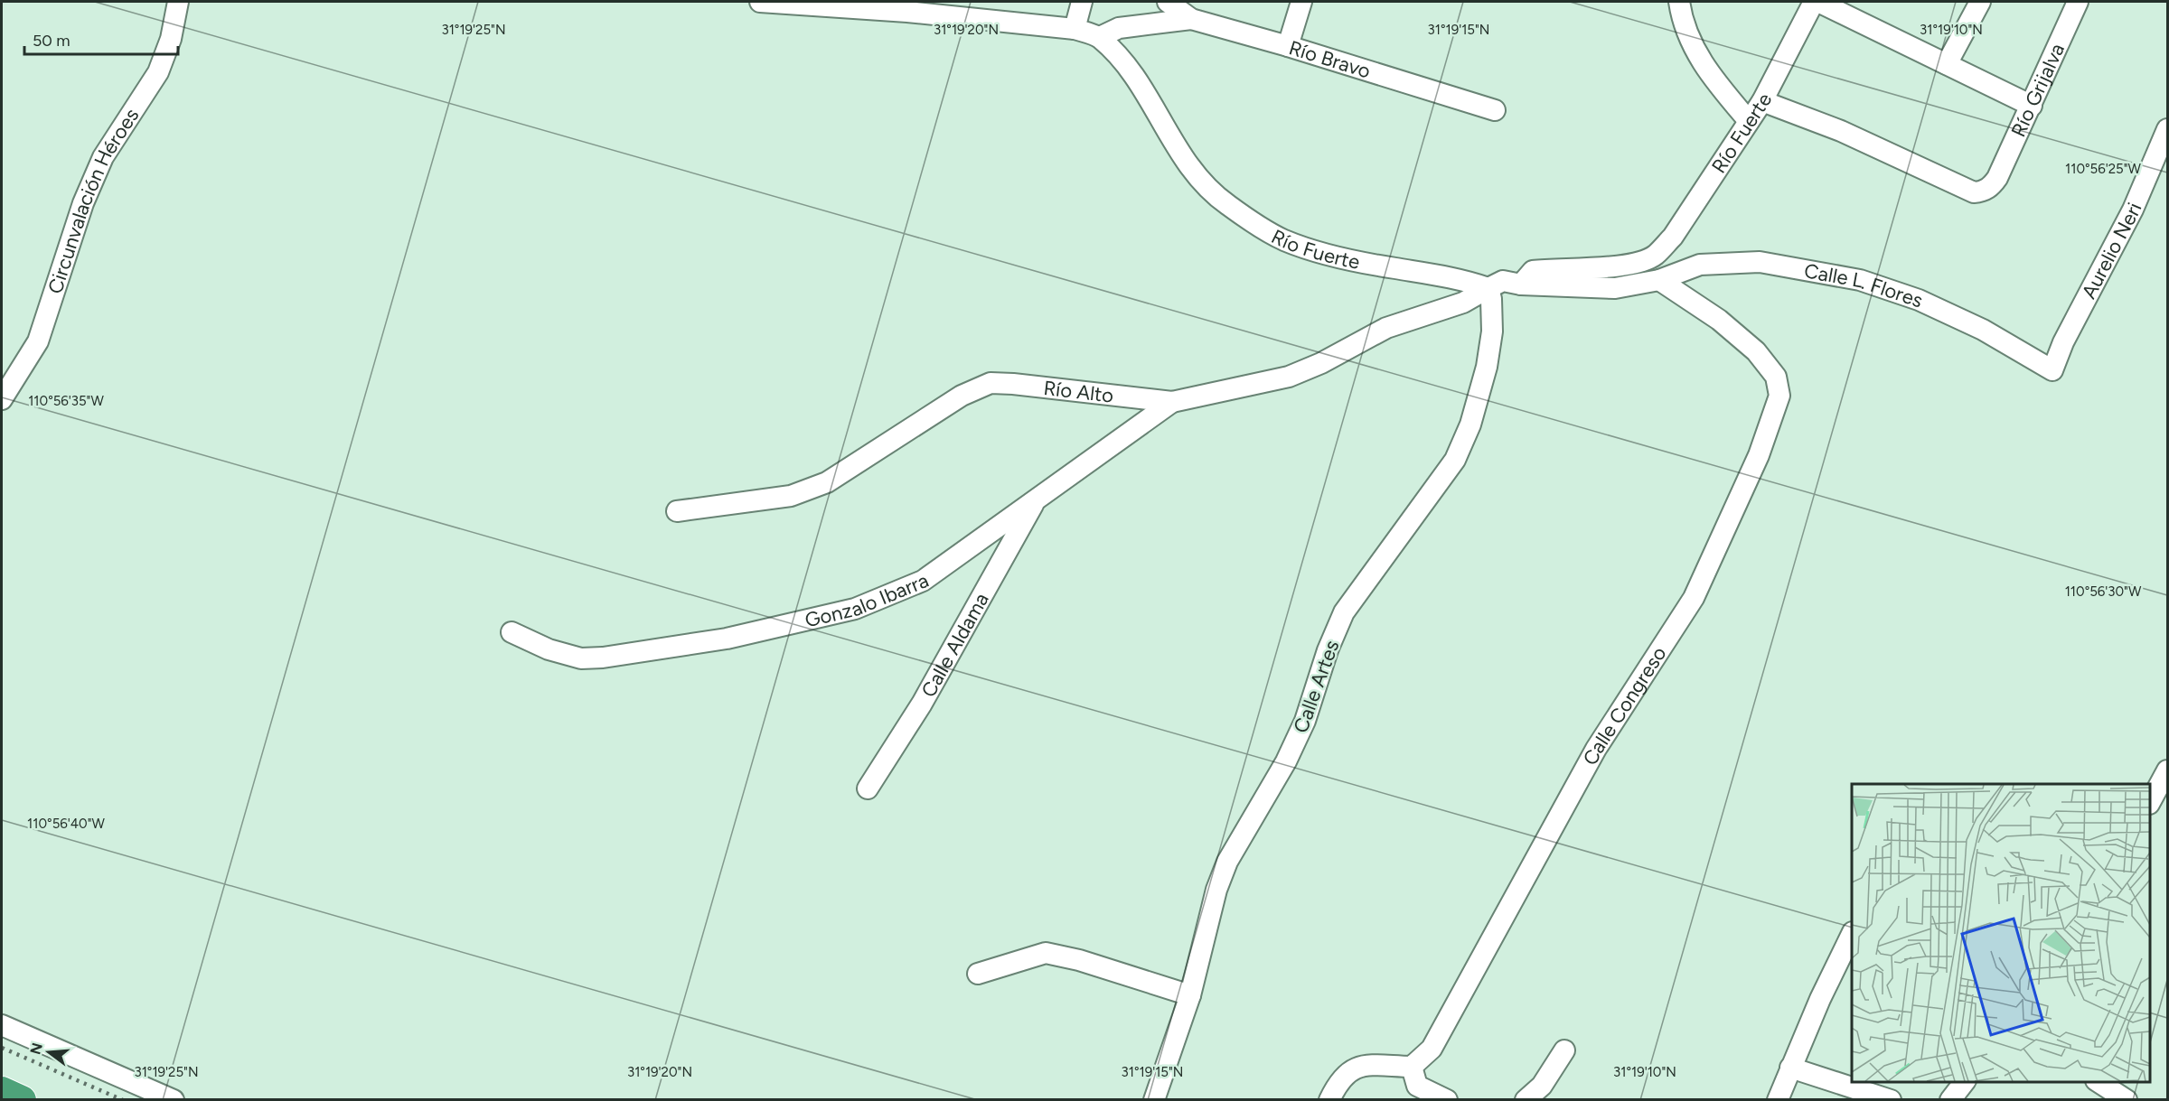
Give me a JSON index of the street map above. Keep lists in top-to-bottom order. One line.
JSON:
{"streets":{"street":["Río Bravo","Río Grijalva","Río Fuerte","Circunvalación Héroes","Aurelio Neri","Calle L. Flores","Río Alto","Gonzalo Ibarra","Calle Aldama","Calle Artes","Calle Congreso"]},"crossings":[["Río Grijalva","Río Fuerte"],["Río Fuerte","Calle L. Flores"],["Río Fuerte","Río Alto"],["Río Fuerte","Calle Artes"],["Aurelio Neri","Calle L. Flores"],["Calle L. Flores","Calle Congreso"],["Río Alto","Gonzalo Ibarra"],["Río Alto","Calle Artes"],["Gonzalo Ibarra","Calle Aldama"]],"scale_bar":"50 m","north":"left","coordinates":["31°19'25\"N","31°19'20\"N","31°19'15\"N","31°19'10\"N","110°56'25\"W","110°56'35\"W","110°56'30\"W","110°56'40\"W"]}
